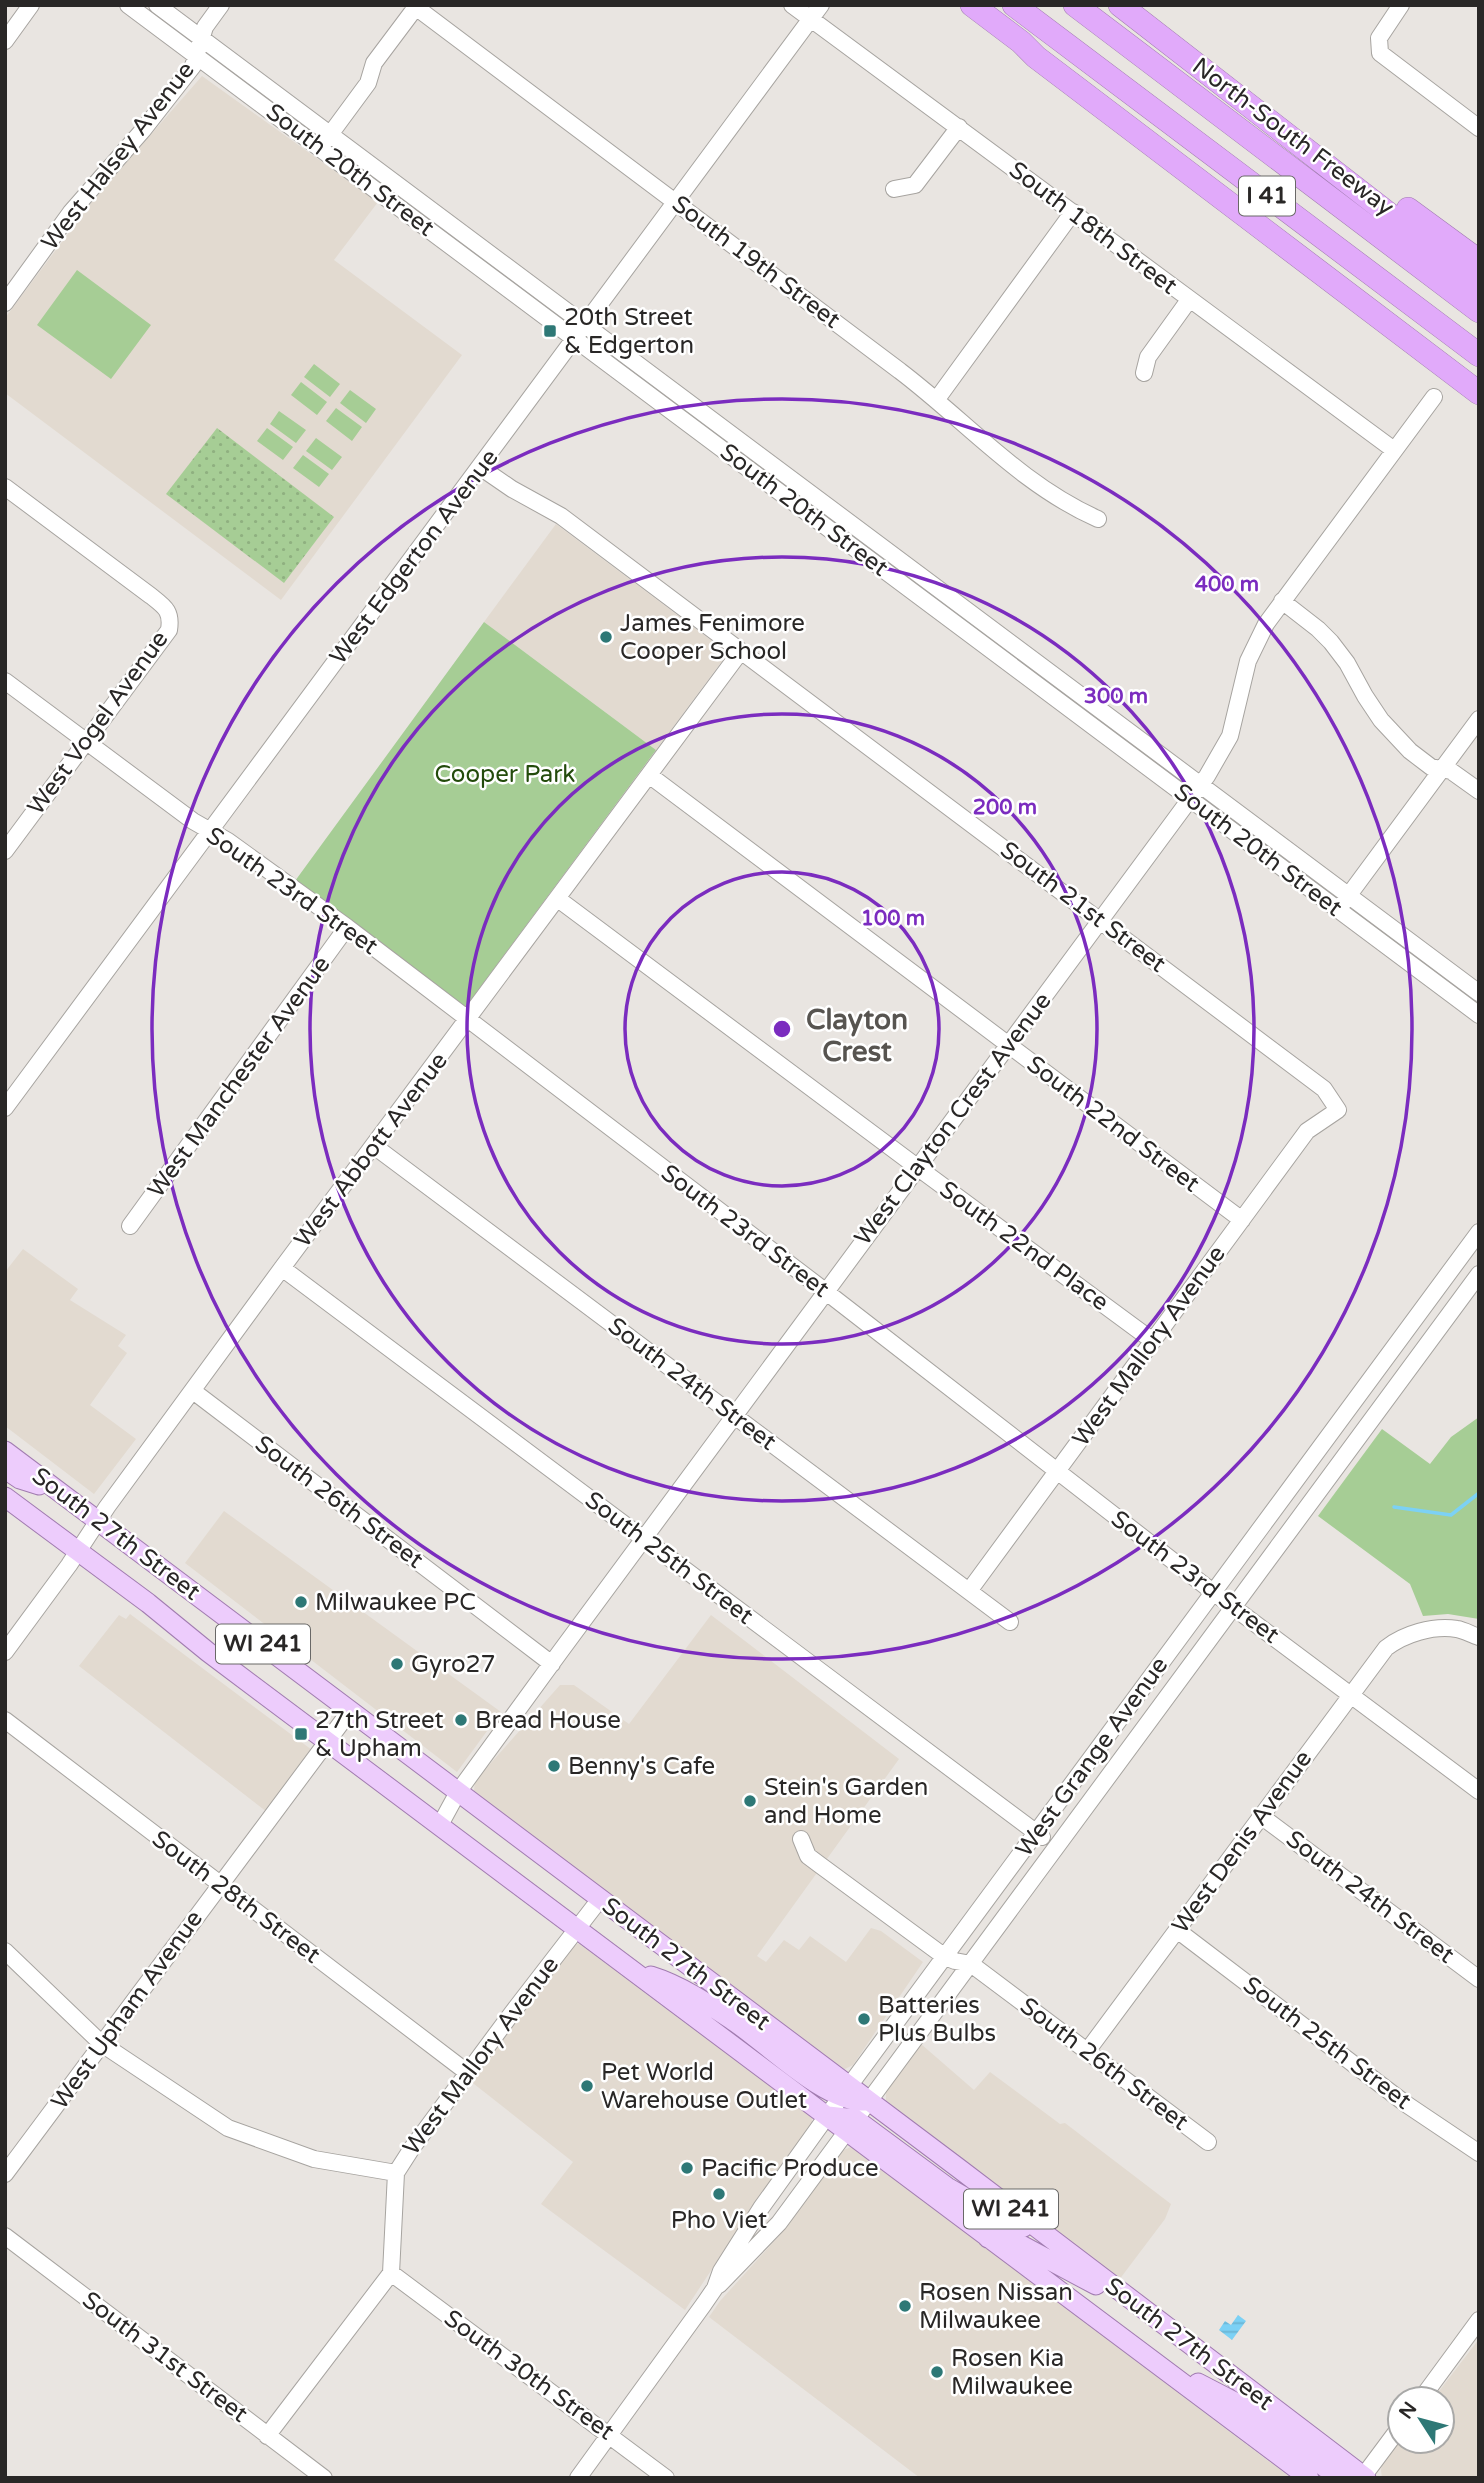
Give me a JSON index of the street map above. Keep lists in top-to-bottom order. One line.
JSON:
{"streets":{"highway":["North-South Freeway","I 41"],"main road":["South 27th Street","WI 241"],"street":["West Halsey Avenue","South 20th Street","South 18th Street","South 19th Street","West Edgerton Avenue","West Vogel Avenue","South 23rd Street","South 21st Street","West Manchester Avenue","West Clayton Crest Avenue","South 22nd Street","West Abbott Avenue","South 22nd Place","West Mallory Avenue","South 24th Street","South 26th Street","South 25th Street","West Grange Avenue","West Denis Avenue","South 28th Street","West Upham Avenue","South 31st Street","South 30th Street"]},"crossings":[["West Halsey Avenue","South 20th Street"],["South 20th Street","West Edgerton Avenue"],["South 20th Street","West Clayton Crest Avenue"],["South 18th Street","West Edgerton Avenue"],["South 18th Street","West Clayton Crest Avenue"],["South 19th Street","West Edgerton Avenue"],["West Edgerton Avenue","South 23rd Street"],["West Edgerton Avenue","South 21st Street"],["West Vogel Avenue","South 23rd Street"],["South 23rd Street","West Manchester Avenue"],["South 23rd Street","West Clayton Crest Avenue"],["South 23rd Street","West Abbott Avenue"],["South 23rd Street","West Mallory Avenue"],["South 23rd Street","West Grange Avenue"],["South 23rd Street","West Denis Avenue"],["South 21st Street","West Clayton Crest Avenue"],["South 21st Street","West Abbott Avenue"],["South 21st Street","West Mallory Avenue"],["West Clayton Crest Avenue","South 22nd Street"],["West Clayton Crest Avenue","South 22nd Place"],["West Clayton Crest Avenue","South 24th Street"],["West Clayton Crest Avenue","South 26th Street"],["West Clayton Crest Avenue","South 27th Street"],["West Clayton Crest Avenue","South 25th Street"],["South 22nd Street","West Abbott Avenue"],["South 22nd Street","West Mallory Avenue"],["West Abbott Avenue","South 22nd Place"],["West Abbott Avenue","South 24th Street"],["West Abbott Avenue","South 26th Street"],["West Abbott Avenue","South 27th Street"],["West Abbott Avenue","South 25th Street"],["South 22nd Place","West Mallory Avenue"],["West Mallory Avenue","South 24th Street"],["West Mallory Avenue","South 27th Street"],["West Mallory Avenue","South 28th Street"],["West Mallory Avenue","South 30th Street"],["South 24th Street","West Denis Avenue"],["South 26th Street","West Grange Avenue"],["South 26th Street","West Denis Avenue"],["South 27th Street","West Grange Avenue"],["South 27th Street","West Upham Avenue"],["South 25th Street","West Grange Avenue"],["South 25th Street","West Denis Avenue"],["West Grange Avenue","South 30th Street"],["South 28th Street","West Upham Avenue"]],"districts":["Clayton Crest"],"parks":["Cooper Park"],"places":{"transit":["20th Street & Edgerton","27th Street & Upham"],"other":["James Fenimore Cooper School","Milwaukee PC","Gyro27","Bread House","Benny's Cafe","Stein's Garden and Home","Batteries Plus Bulbs","Pet World Warehouse Outlet","Pacific Produce","Pho Viet","Rosen Nissan Milwaukee","Rosen Kia Milwaukee"]},"north":"top left","rings":["400 m","300 m","200 m","100 m"]}
